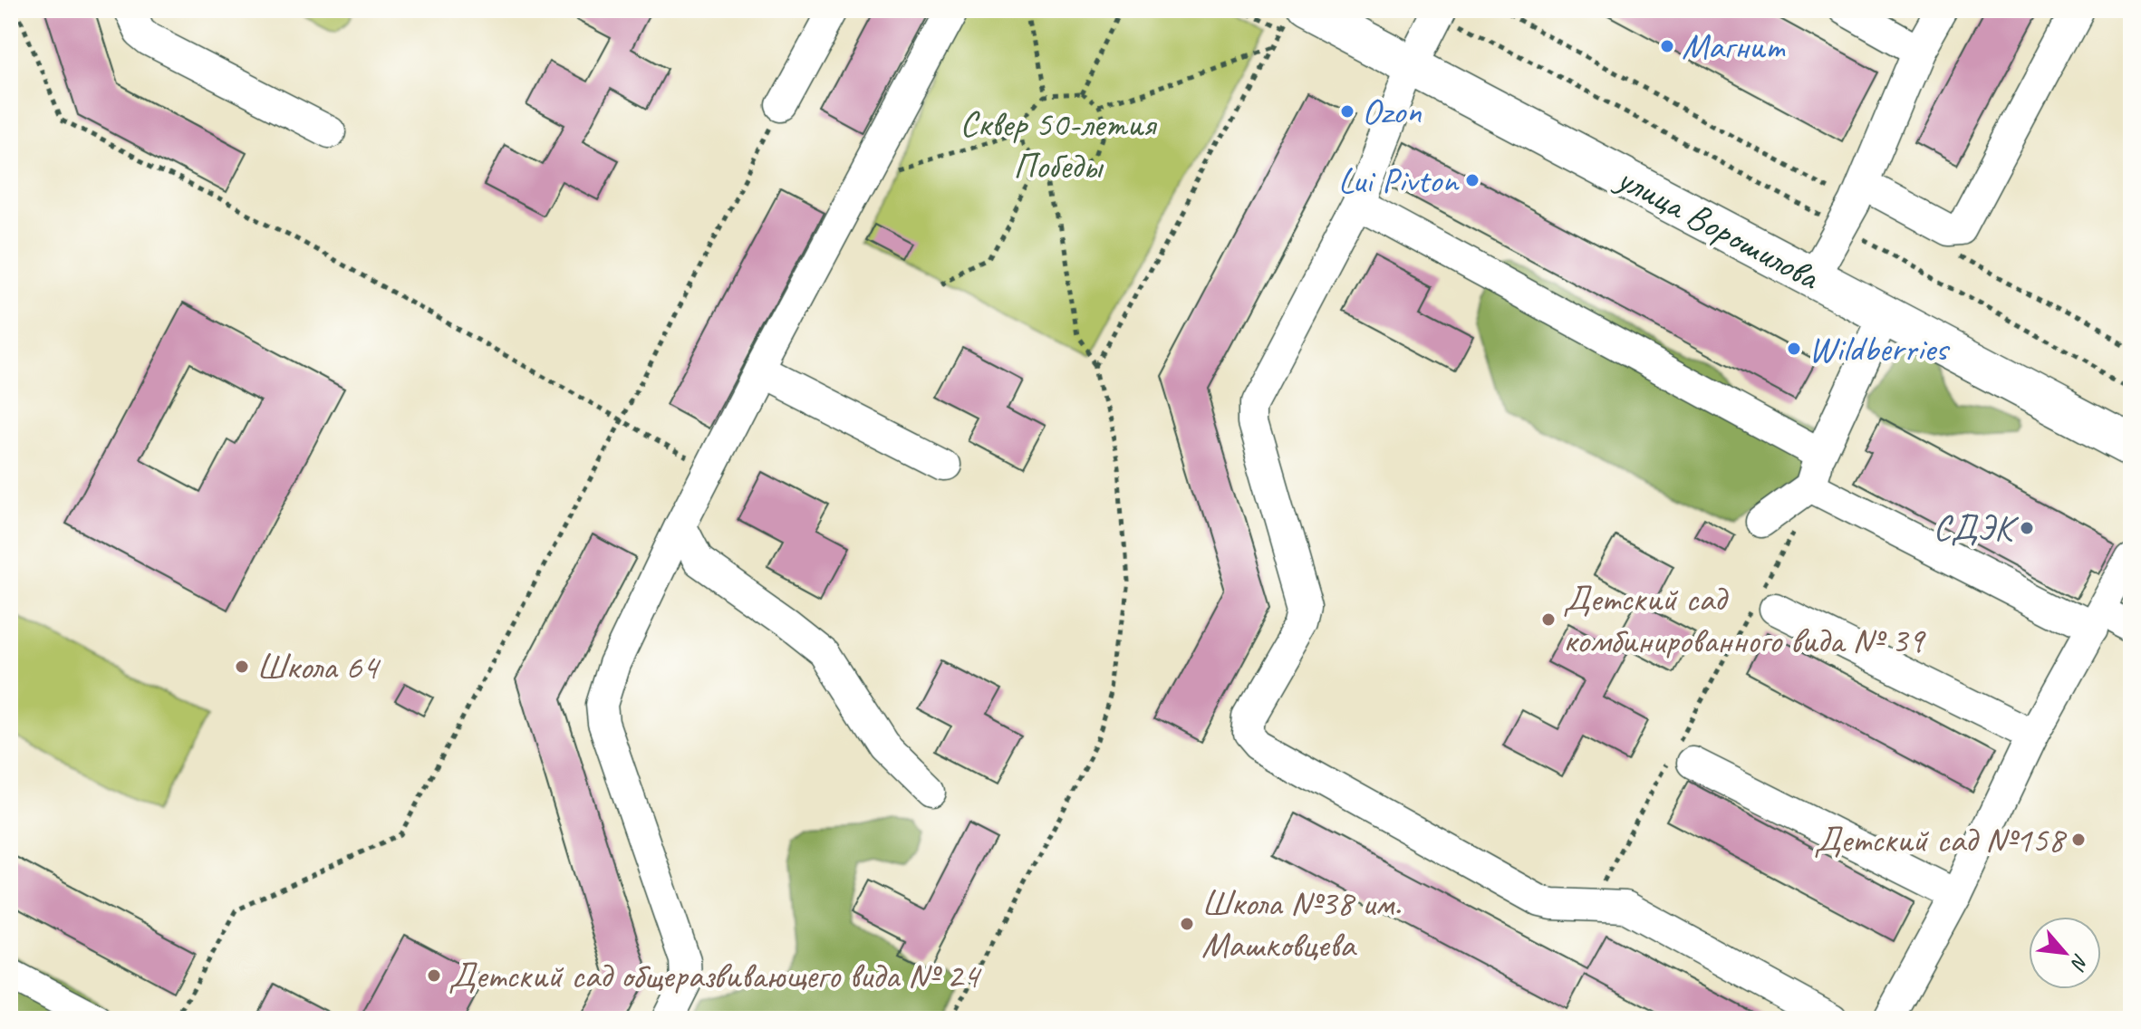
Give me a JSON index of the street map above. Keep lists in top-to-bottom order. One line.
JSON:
{"streets":{"main road":["улица Ворошилова"]},"parks":["Сквер 50-летия Победы"],"places":["Магнит","Ozon","Lui Pivton","Wildberries","СДЭК","Детский сад комбинированного вида № 39","Школа 64","Детский сад №158","Школа №38 им. Машковцева","Детский сад общеразвивающего вида № 24"],"north":"bottom right"}
